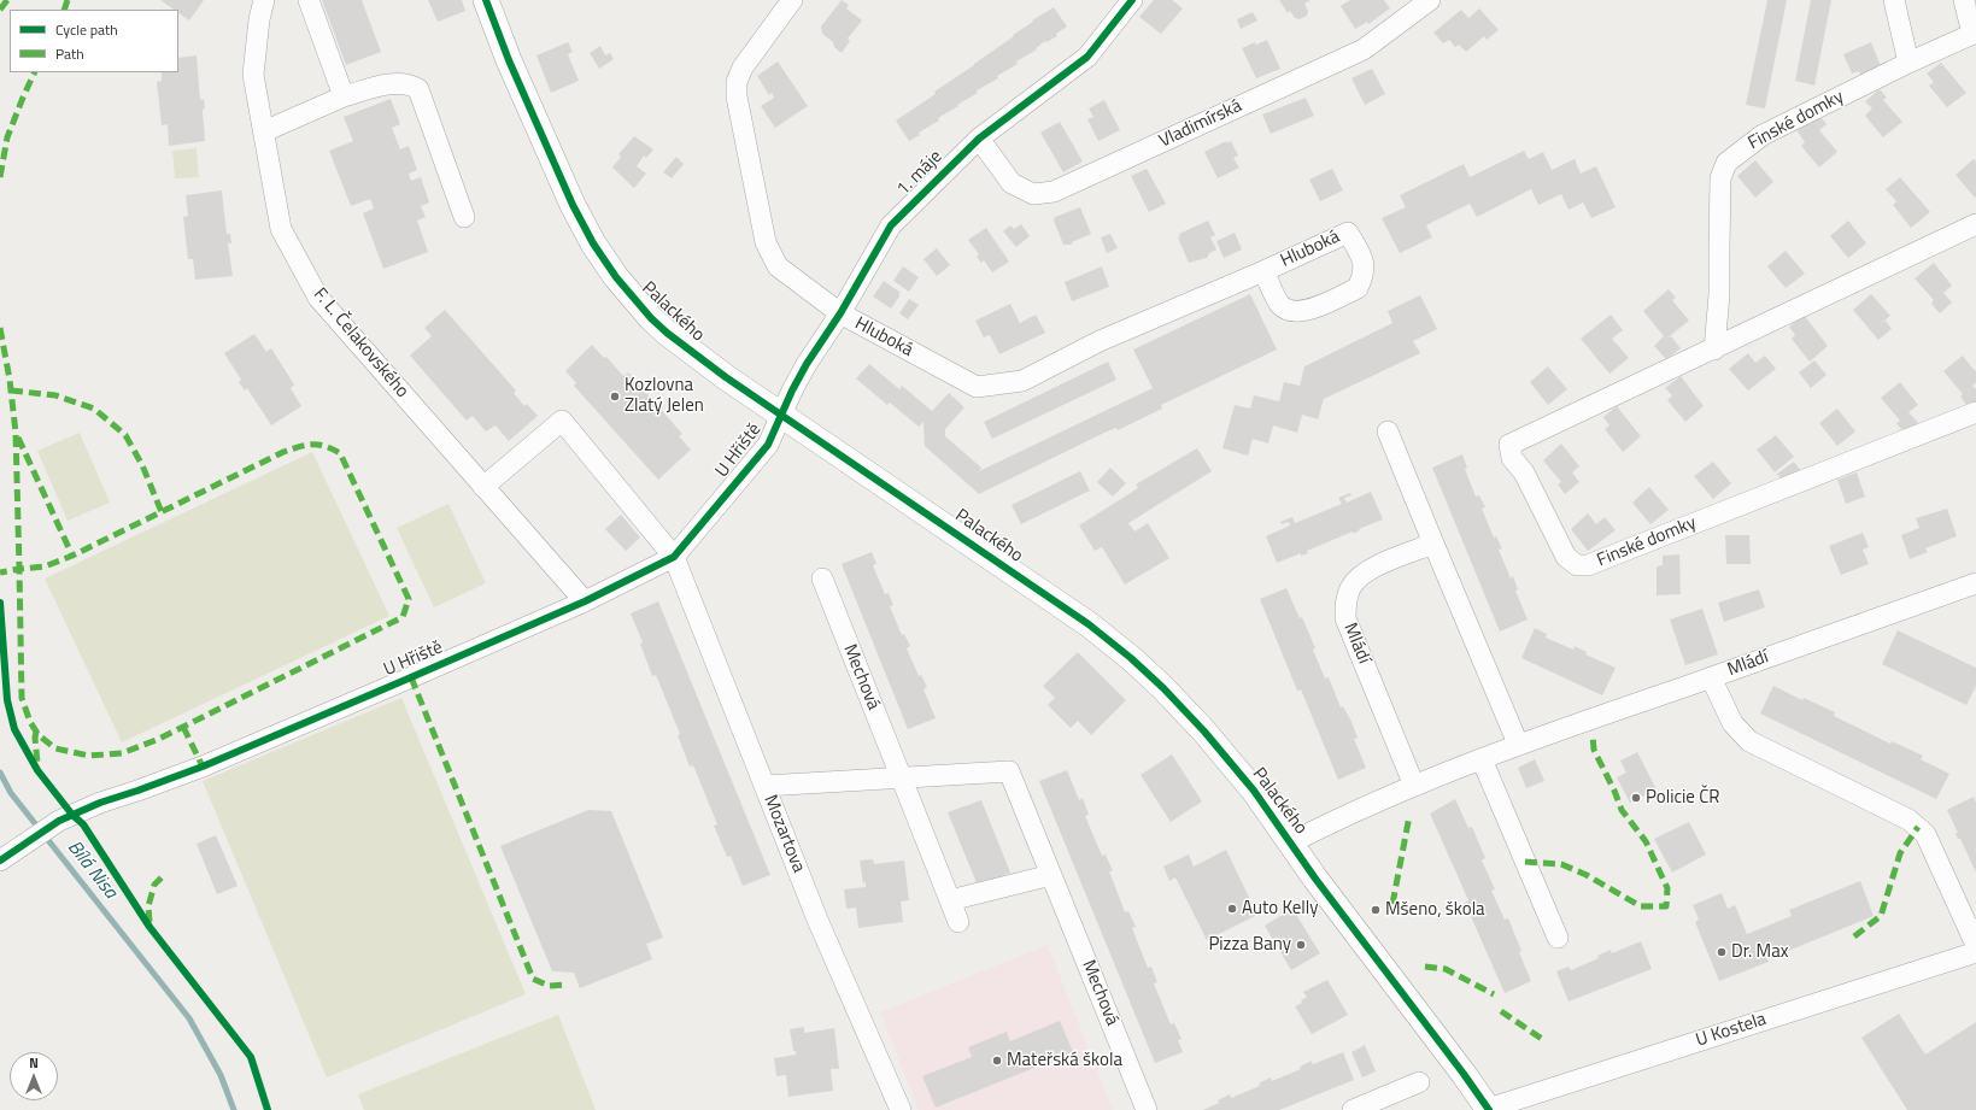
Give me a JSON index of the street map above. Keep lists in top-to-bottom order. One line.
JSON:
{"streets":{"street":["Finské domky","Vladimírská","1. máje","Hluboká","Palackého","F. L. Čelakovského","U Hřiště","Mládí","Mechová","Mozartova","U Kostela"]},"crossings":[["Vladimírská","1. máje"],["1. máje","Hluboká"],["1. máje","Palackého"],["1. máje","U Hřiště"],["Palackého","U Hřiště"],["Palackého","Mládí"],["Palackého","U Kostela"],["F. L. Čelakovského","U Hřiště"],["F. L. Čelakovského","Mozartova"],["U Hřiště","Mozartova"],["Mechová","Mozartova"]],"water":["Bílá Nisa"],"places":["Kozlovna Zlatý Jelen","Policie ČR","Auto Kelly","Mšeno, škola","Pizza Bany","Dr. Max","Mateřská škola"],"legend":["Cycle path","Path"],"north":"top"}
